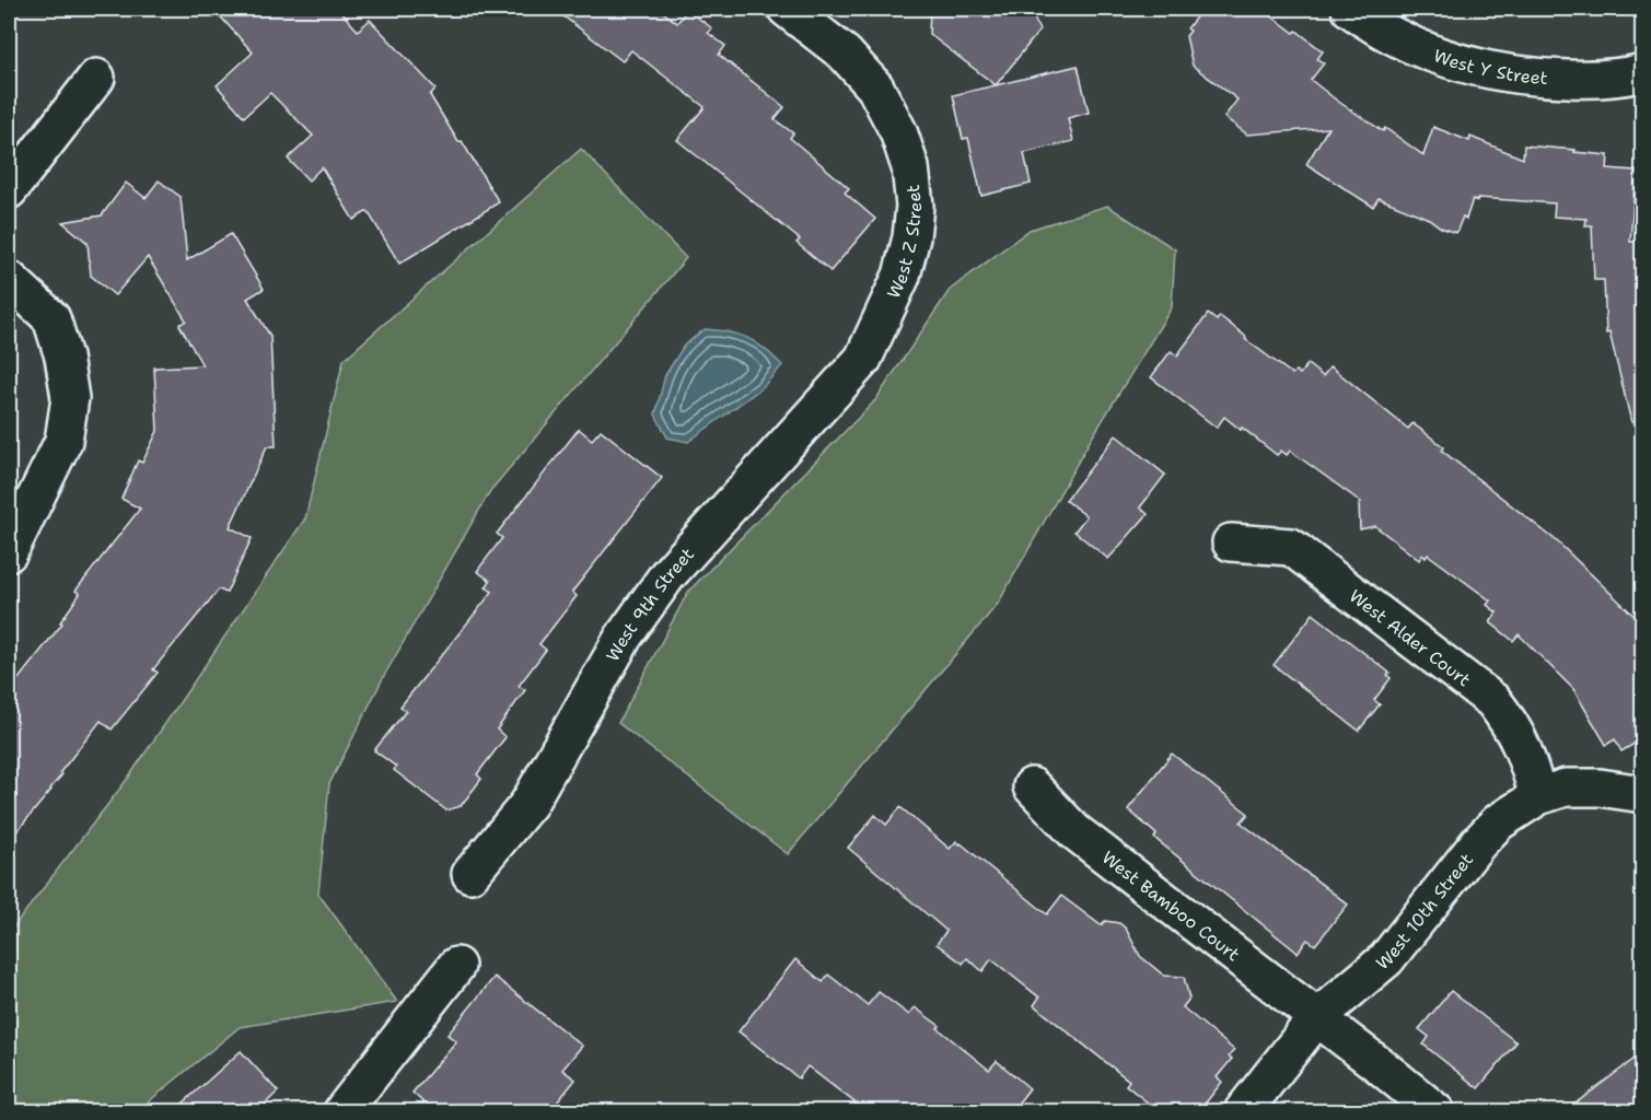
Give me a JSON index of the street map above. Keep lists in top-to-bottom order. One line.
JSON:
{"streets":{"street":["West Y Street","West Z Street","West 9th Street","West Alder Court","West Bamboo Court","West 10th Street"]},"crossings":[["West Z Street","West 9th Street"],["West Alder Court","West 10th Street"],["West Bamboo Court","West 10th Street"]]}
